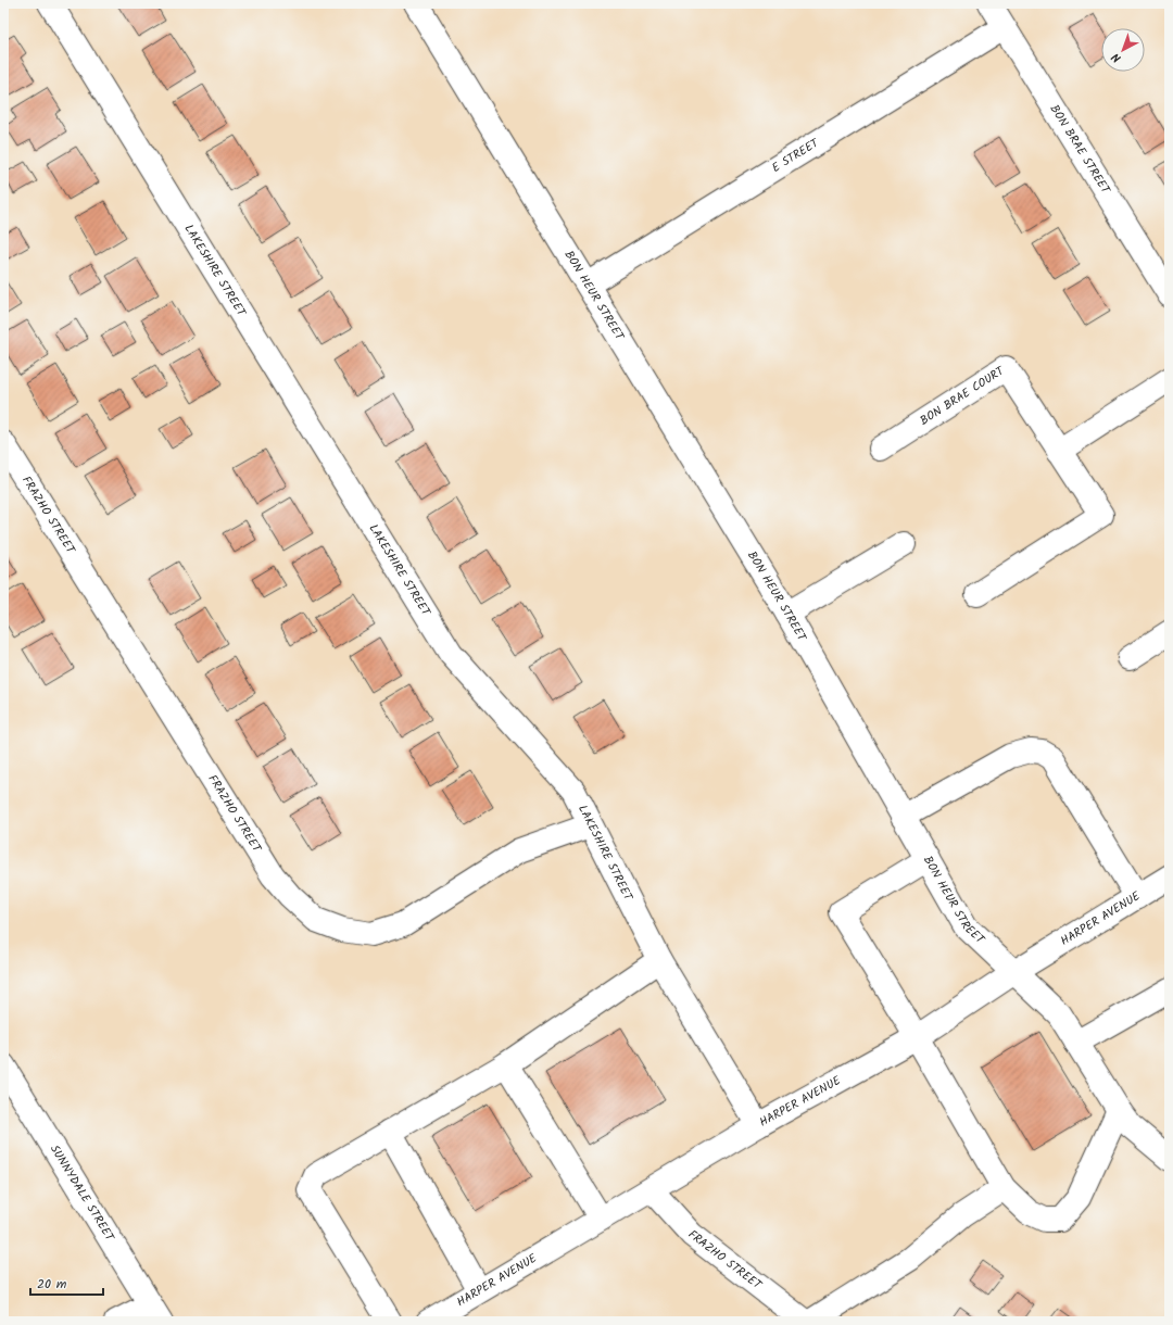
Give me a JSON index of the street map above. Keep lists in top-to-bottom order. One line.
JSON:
{"streets":{"street":["BON BRAE STREET","E STREET","LAKESHIRE STREET","BON HEUR STREET","BON BRAE COURT","FRAZHO STREET","HARPER AVENUE","SUNNYDALE STREET"]},"crossings":[["BON BRAE STREET","E STREET"],["E STREET","BON HEUR STREET"],["LAKESHIRE STREET","FRAZHO STREET"],["LAKESHIRE STREET","HARPER AVENUE"],["BON HEUR STREET","HARPER AVENUE"],["FRAZHO STREET","HARPER AVENUE"]],"scale_bar":"20 m","north":"bottom left"}
